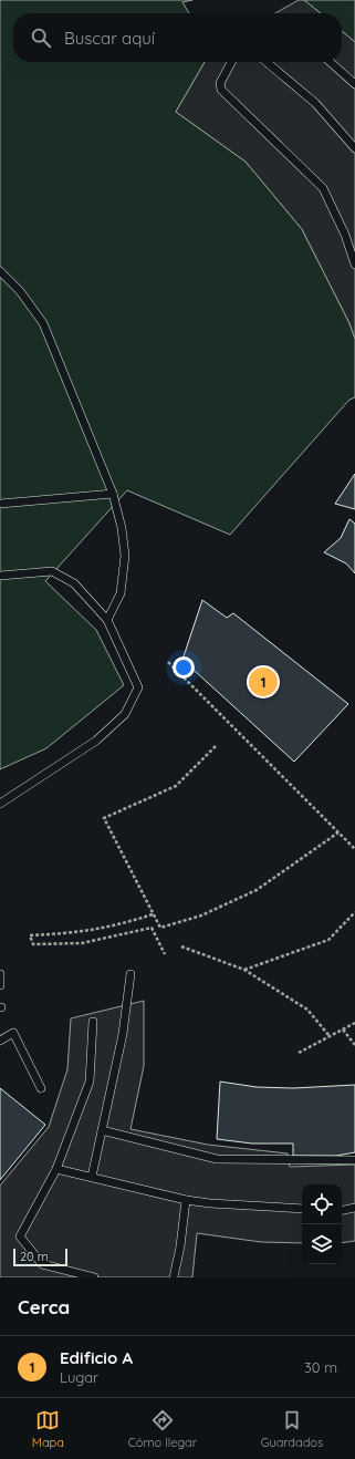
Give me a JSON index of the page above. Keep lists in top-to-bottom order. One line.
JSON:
{"scale_bar":"20 m","page":{"search":"Buscar aquí","pins":"1","scale":"20 m","heading":"Cerca","list":[{"mark":"1","name":"Edificio A","note":"Lugar","value":"30 m"}],"nav":["Mapa","Cómo llegar","Guardados"]}}
